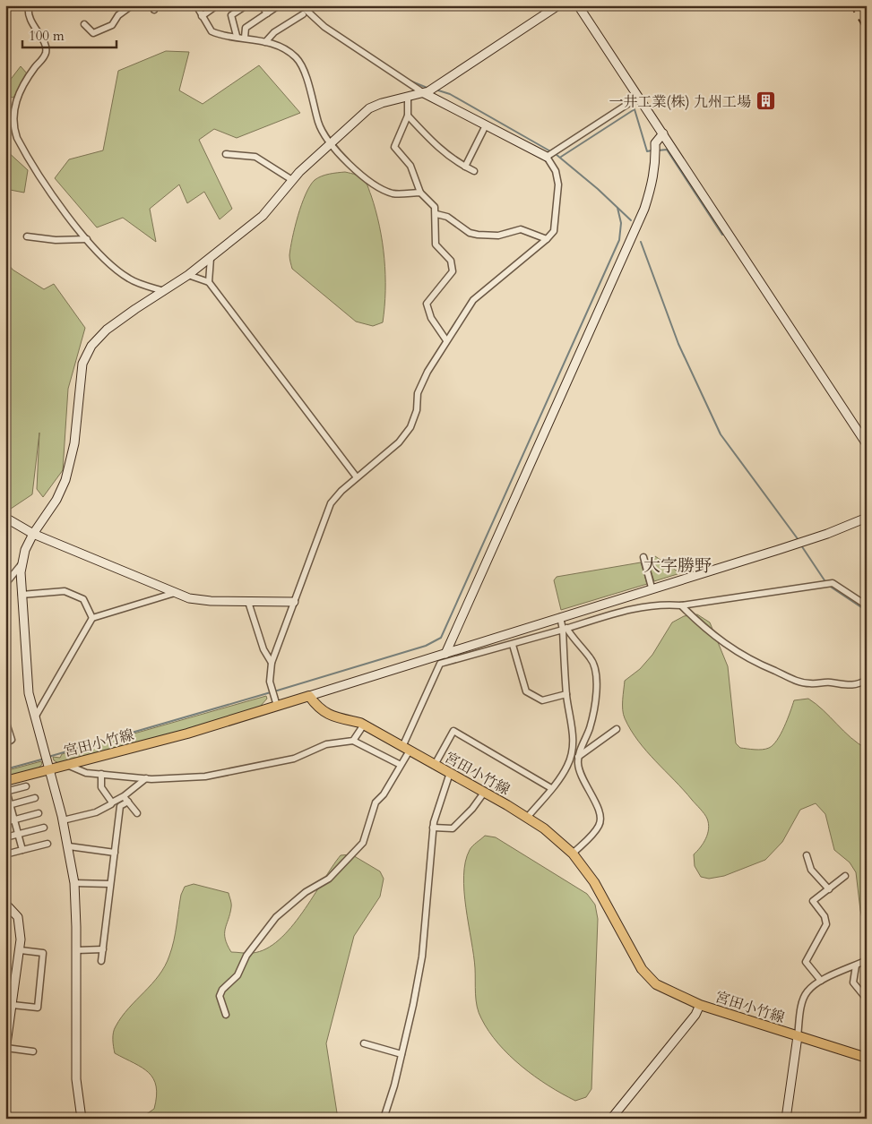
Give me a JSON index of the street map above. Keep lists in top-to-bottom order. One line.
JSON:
{"streets":{"main road":["宮田小竹線"]},"districts":["大字勝野"],"places":{"building":["一井工業(株) 九州工場"]},"scale_bar":"100 m"}
